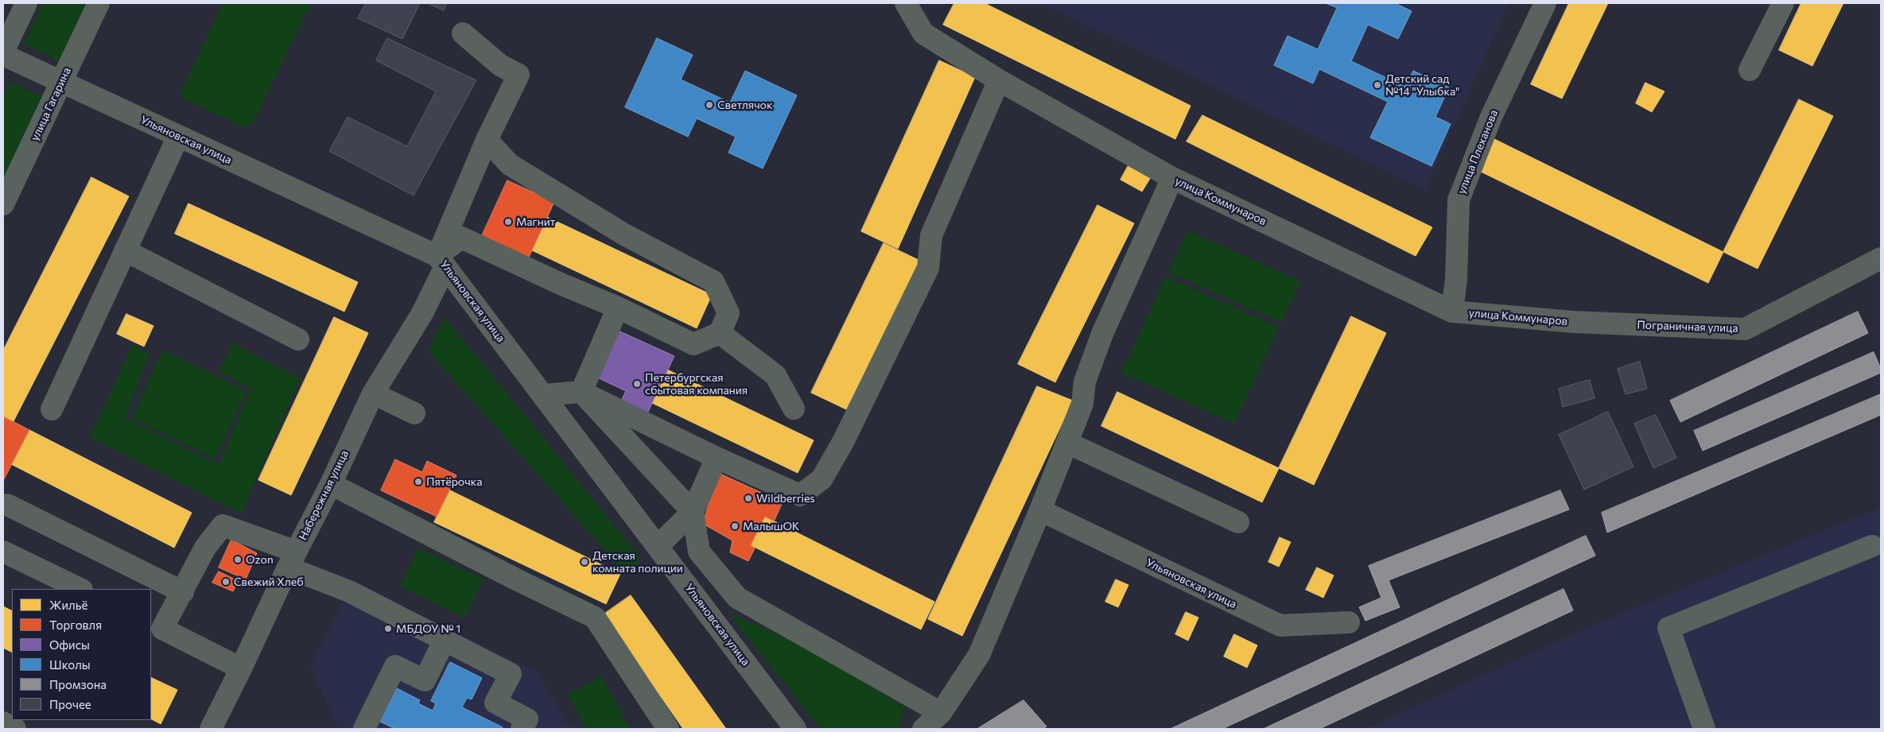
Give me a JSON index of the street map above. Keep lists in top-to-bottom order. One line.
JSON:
{"streets":{"street":["улица Гагарина","Ульяновская улица","улица Плеханова","улица Коммунаров","Пограничная улица","Набережная улица"]},"crossings":[["улица Гагарина","Ульяновская улица"],["Ульяновская улица","Набережная улица"],["улица Плеханова","улица Коммунаров"],["улица Коммунаров","Пограничная улица"]],"places":["Детский сад №14 \"Улыбка\"","Светлячок","Магнит","Петербургская сбытовая компания","Пятёрочка","Wildberries","МалышОК","Ozon","Детская комната полиции","Свежий Хлеб","МБДОУ № 1"],"legend":["Жильё","Торговля","Офисы","Школы","Промзона","Прочее"]}
